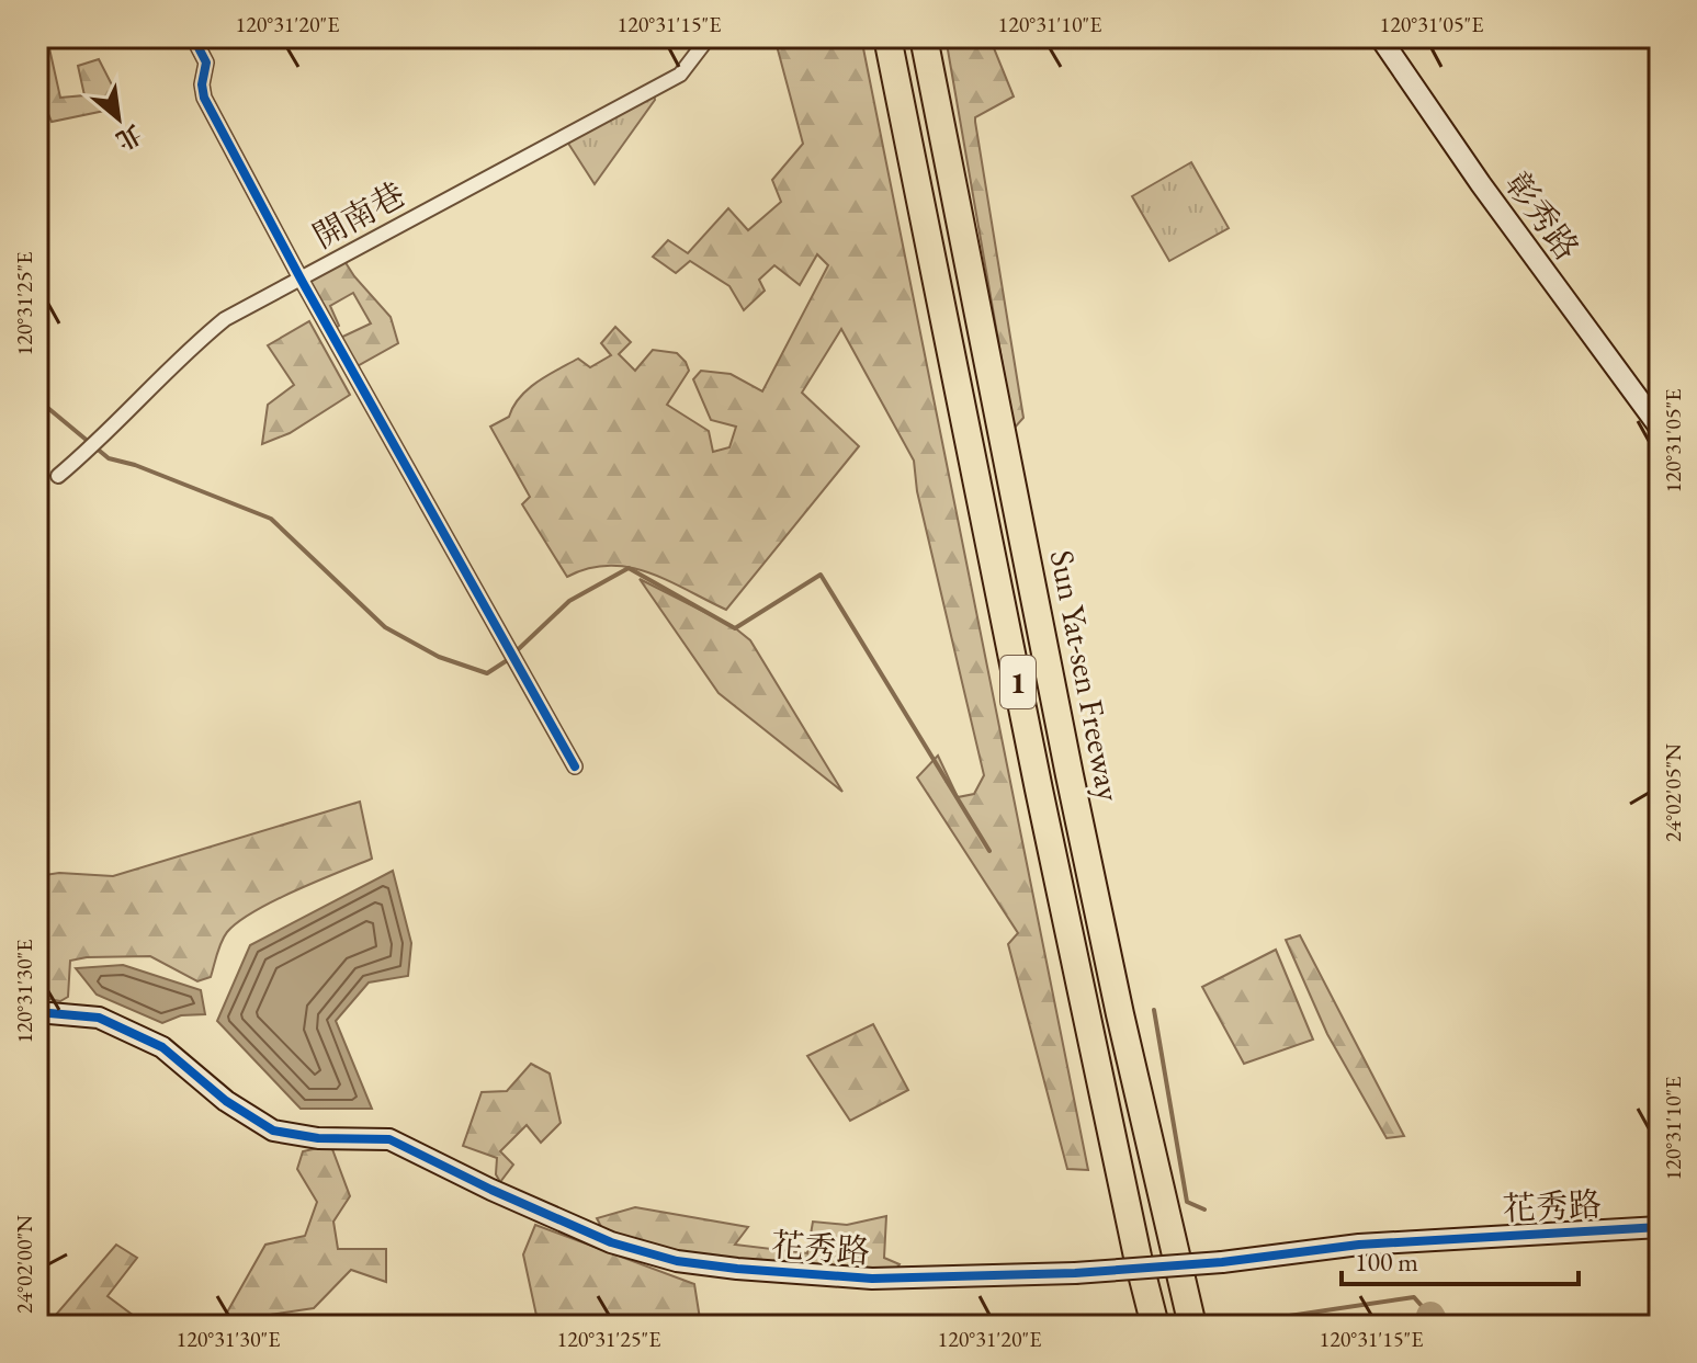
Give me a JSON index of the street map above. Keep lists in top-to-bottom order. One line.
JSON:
{"streets":{"highway":["Sun Yat-sen Freeway","1"],"street":["開南巷","彰秀路","花秀路"]},"scale_bar":"100 m","north":"bottom right","coordinates":["120°31'20\"E","120°31'15\"E","120°31'10\"E","120°31'05\"E","120°31'25\"E","24°02'05\"N","120°31'30\"E","24°02'00\"N"]}
